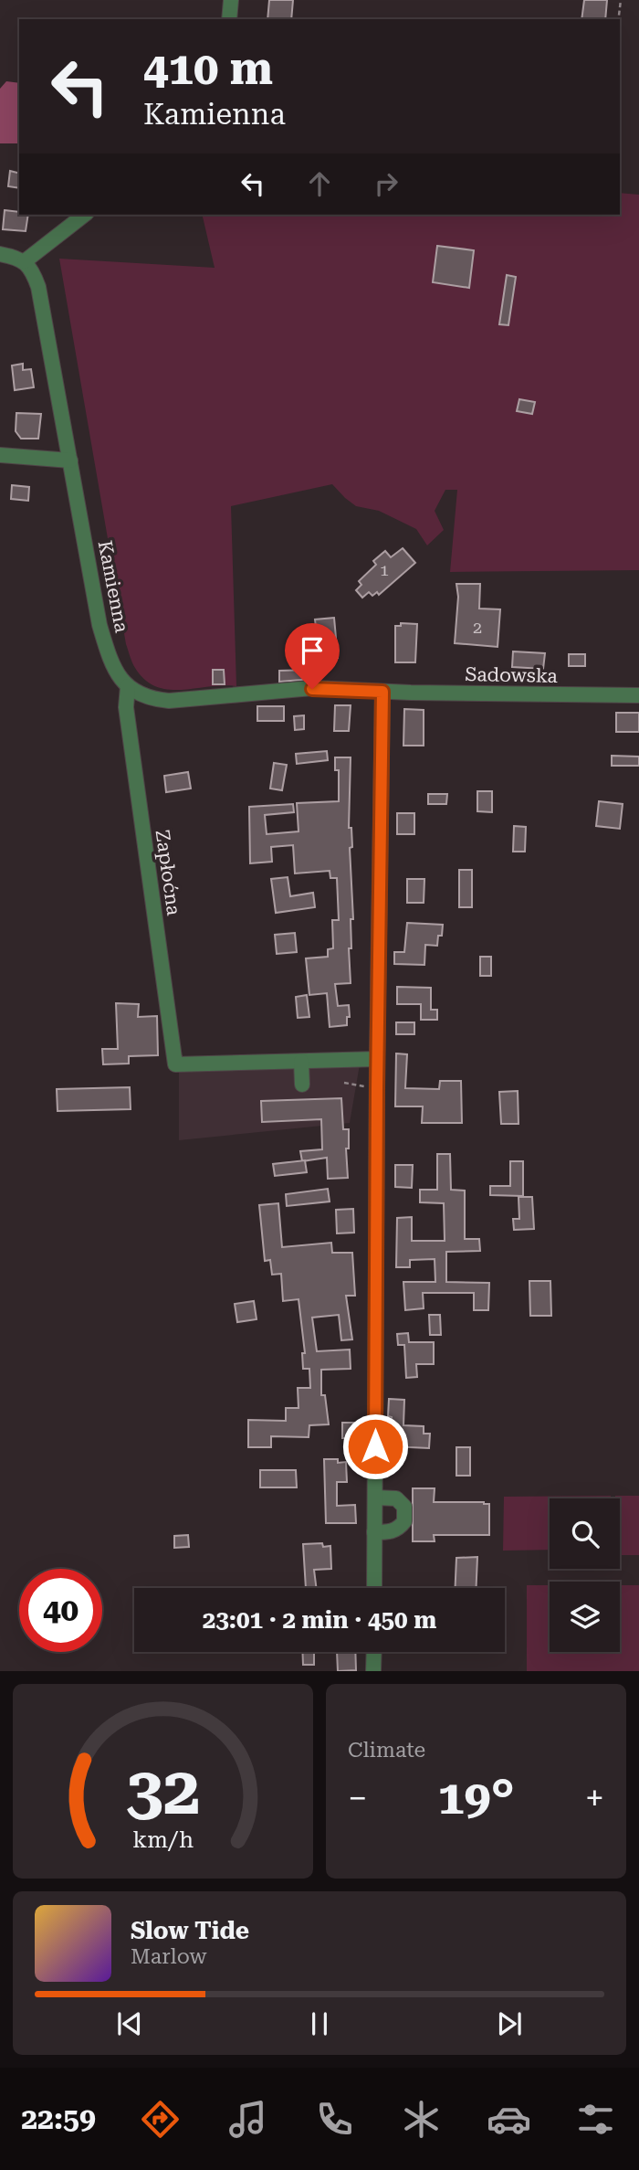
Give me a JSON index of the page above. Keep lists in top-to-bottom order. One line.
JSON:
{"streets":{"street":["Kamienna","Sadowska","Zapłoćna"]},"crossings":[["Kamienna","Zapłoćna"]],"house_numbers":["1","2"],"page":{"turn":["410 m","Kamienna"],"limit":"40","trip":"23:01 · 2 min · 450 m","tile":"Climate","heat":["−","19°","+"],"song":["Slow Tide","Marlow"],"tabs":"22:59","gauge":["32","km/h"]}}
